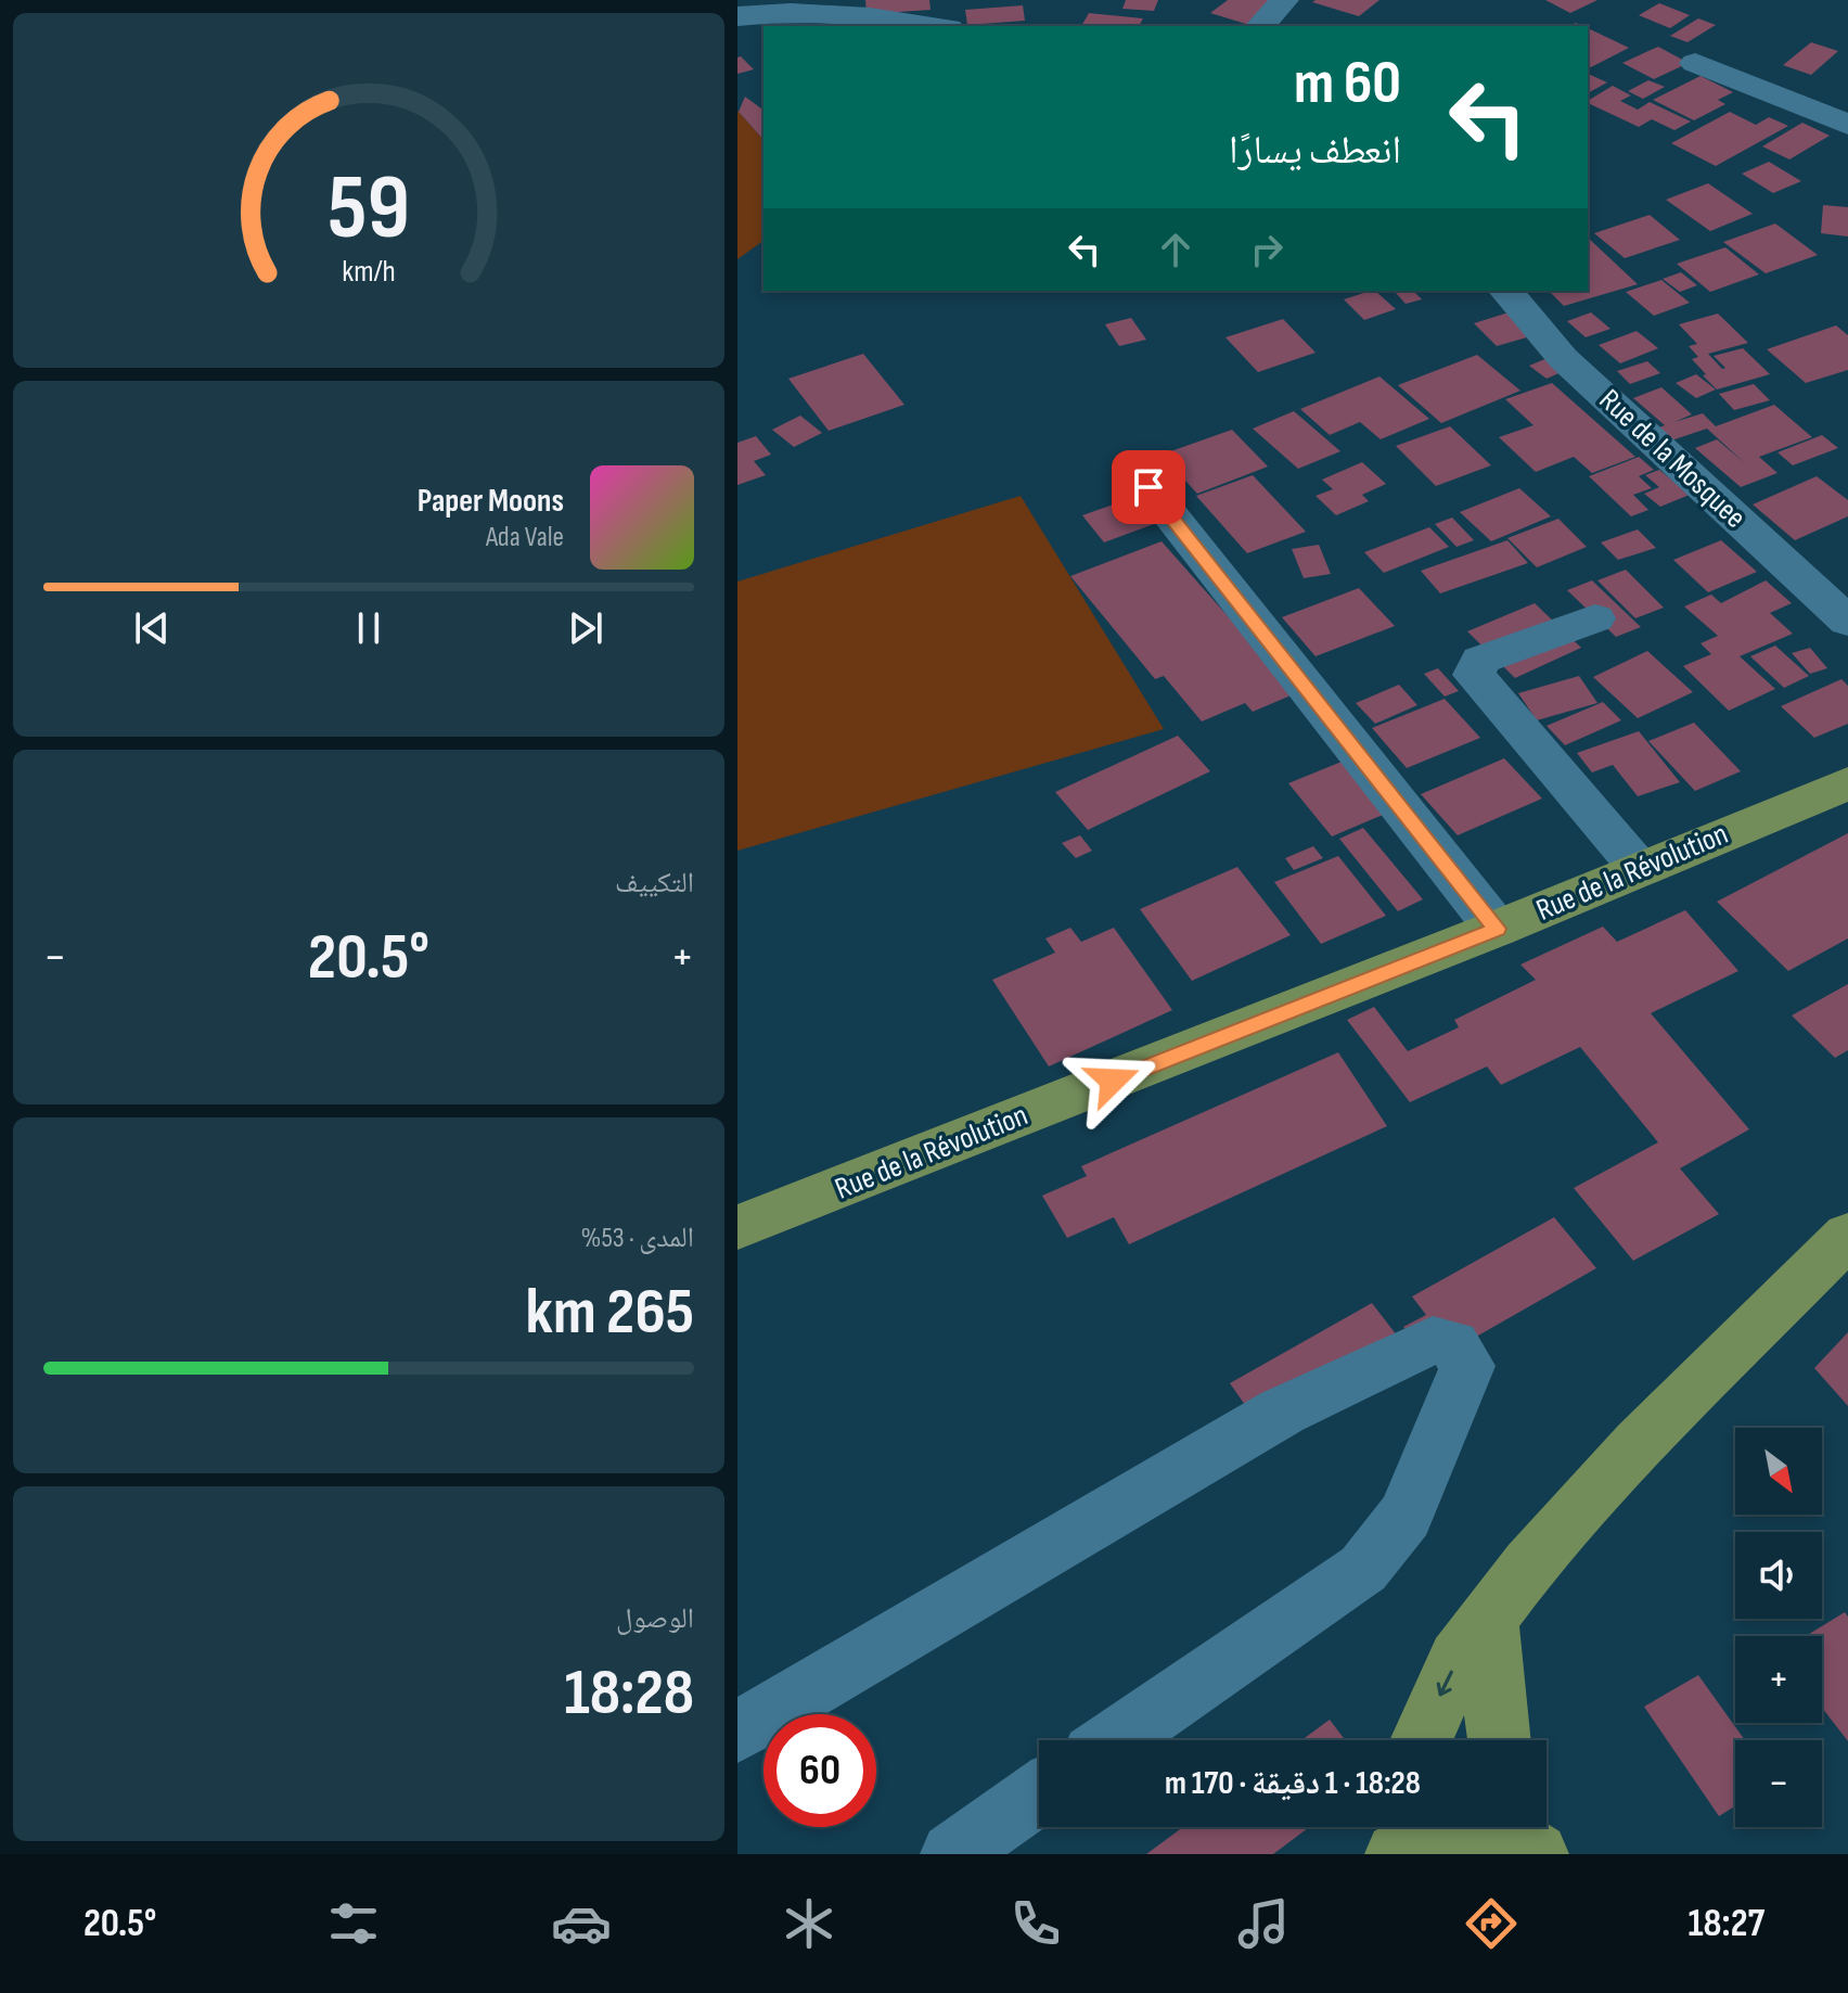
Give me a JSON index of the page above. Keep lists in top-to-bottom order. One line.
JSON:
{"streets":{"main road":["Rue de la Révolution"],"street":["Rue de la Mosquee"]},"north":"bottom right","page":{"turn":["60 m","انعطف يسارًا"],"song":["Paper Moons","Ada Vale"],"tile":["التكييف",["المدى · 53%","265 km"],["الوصول","18:28"]],"heat":["−","20.5°","+"],"map_buttons":["+","−"],"limit":"60","trip":"18:28 · 1 دقيقة · 170 m","tabs":["18:27","20.5°"],"gauge":["59","km/h"]}}
